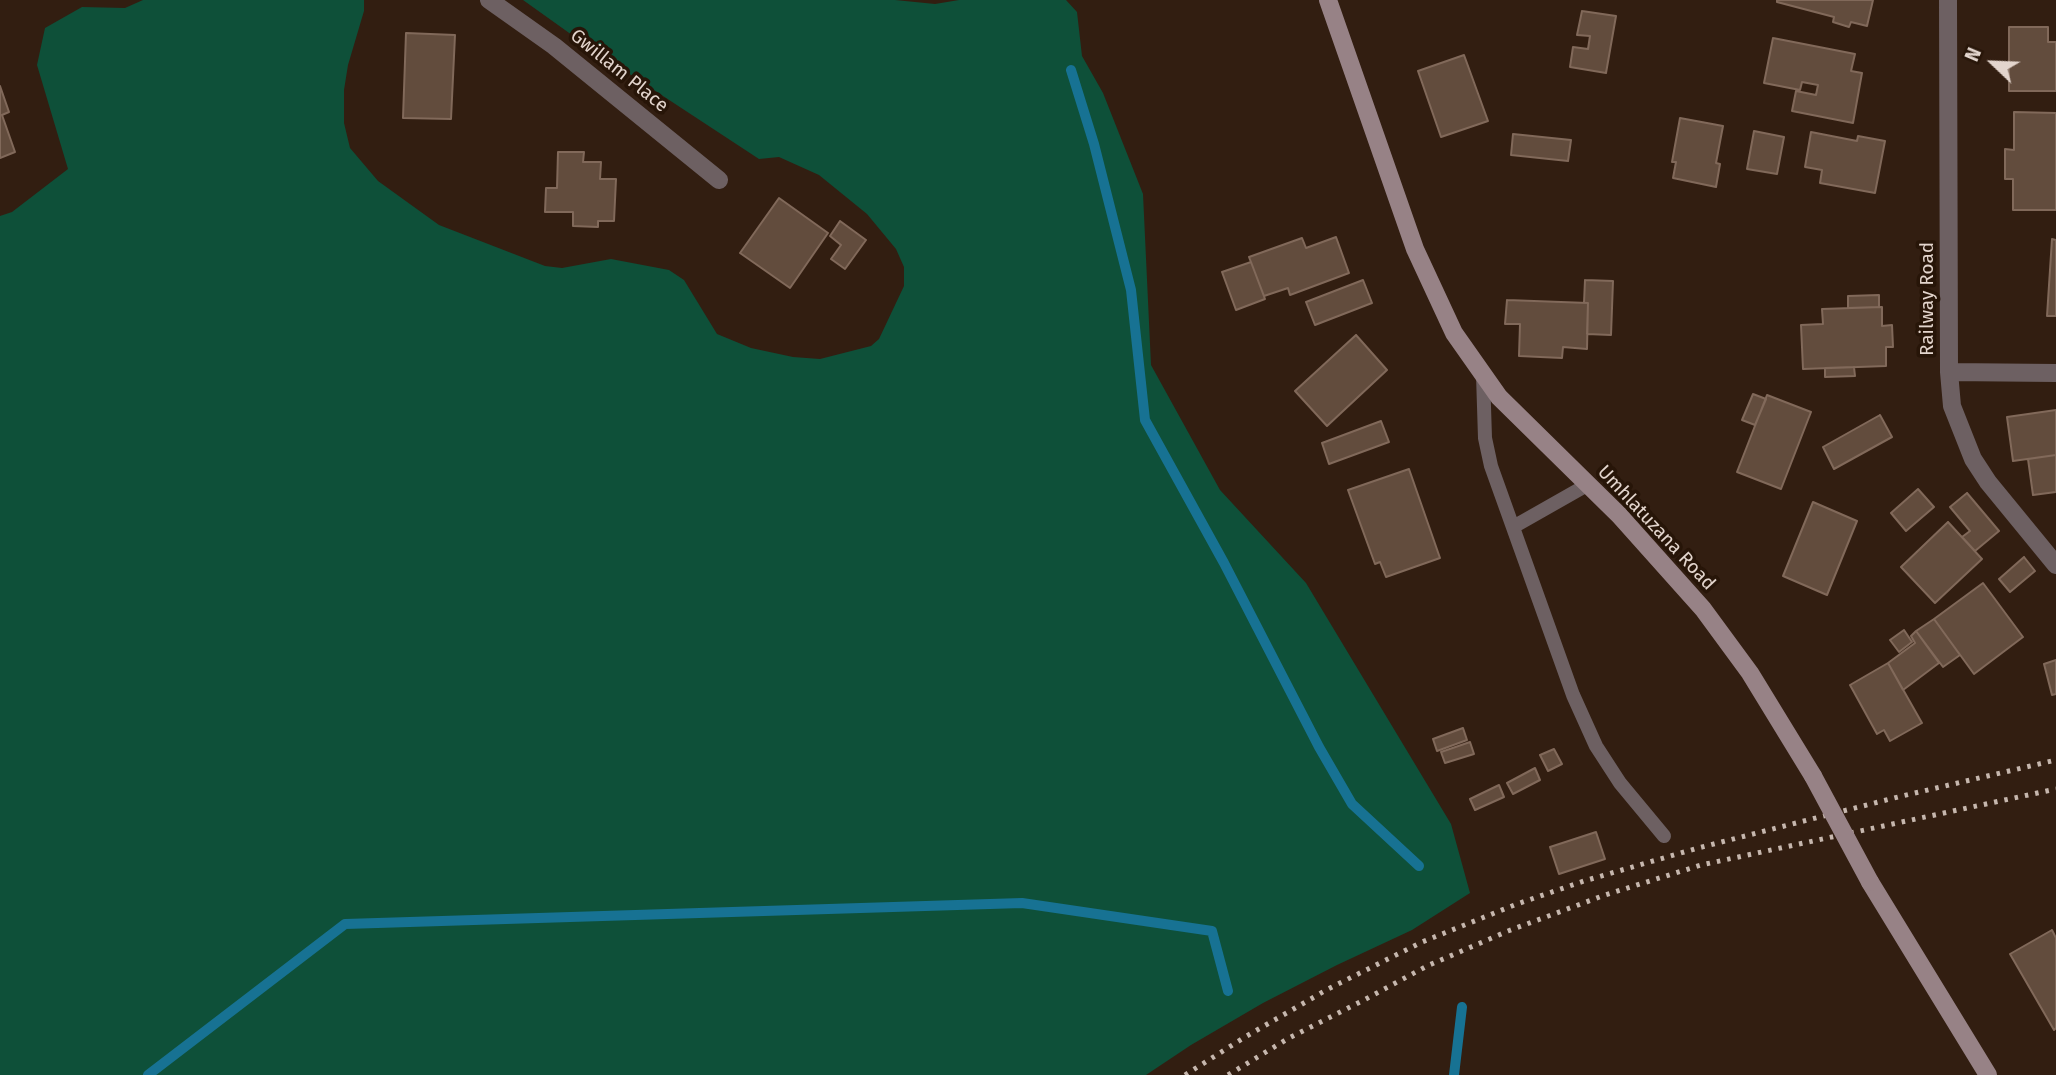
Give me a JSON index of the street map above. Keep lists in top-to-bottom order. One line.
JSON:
{"streets":{"street":["Gwillam Place","Railway Road","Umhlatuzana Road"]},"north":"top left"}
